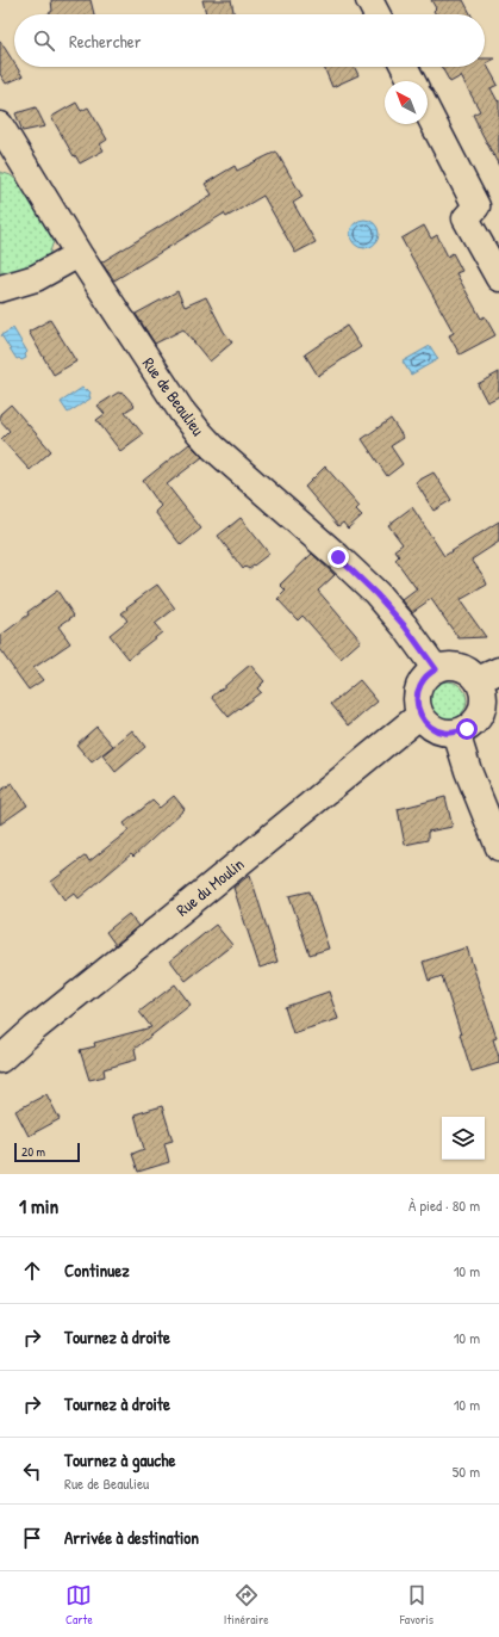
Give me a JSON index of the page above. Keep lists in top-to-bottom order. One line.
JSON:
{"streets":{"street":["Rue de Beaulieu","Rue du Moulin"]},"crossings":[["Rue de Beaulieu","Rue du Moulin"]],"scale_bar":"20 m","north":"top left","page":{"search":"Rechercher","scale":"20 m","heading":["1 min","À pied · 80 m"],"list":[["Continuez","10 m"],["Tournez à droite","10 m"],["Tournez à droite","10 m"],["Tournez à gauche","Rue de Beaulieu","50 m"],"Arrivée à destination"],"nav":["Carte","Itinéraire","Favoris"]}}
